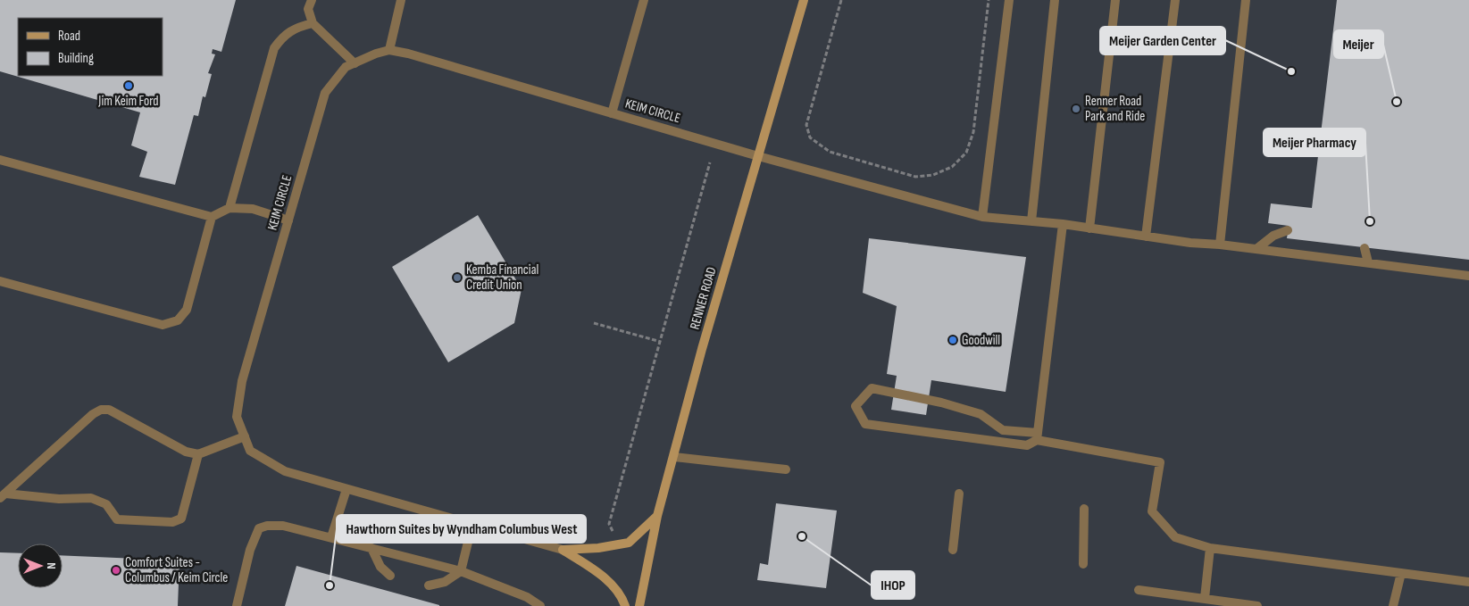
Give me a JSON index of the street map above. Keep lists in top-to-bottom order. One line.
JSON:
{"streets":{"main road":["RENNER ROAD"],"street":["KEIM CIRCLE"]},"crossings":[["KEIM CIRCLE","RENNER ROAD"]],"places":["Meijer Garden Center","Jim Keim Ford","Meijer","Renner Road Park and Ride","Meijer Pharmacy","Kemba Financial Credit Union","Goodwill","IHOP","Comfort Suites - Columbus / Keim Circle","Hawthorn Suites by Wyndham Columbus West"],"legend":["Road","Building"],"north":"right"}
